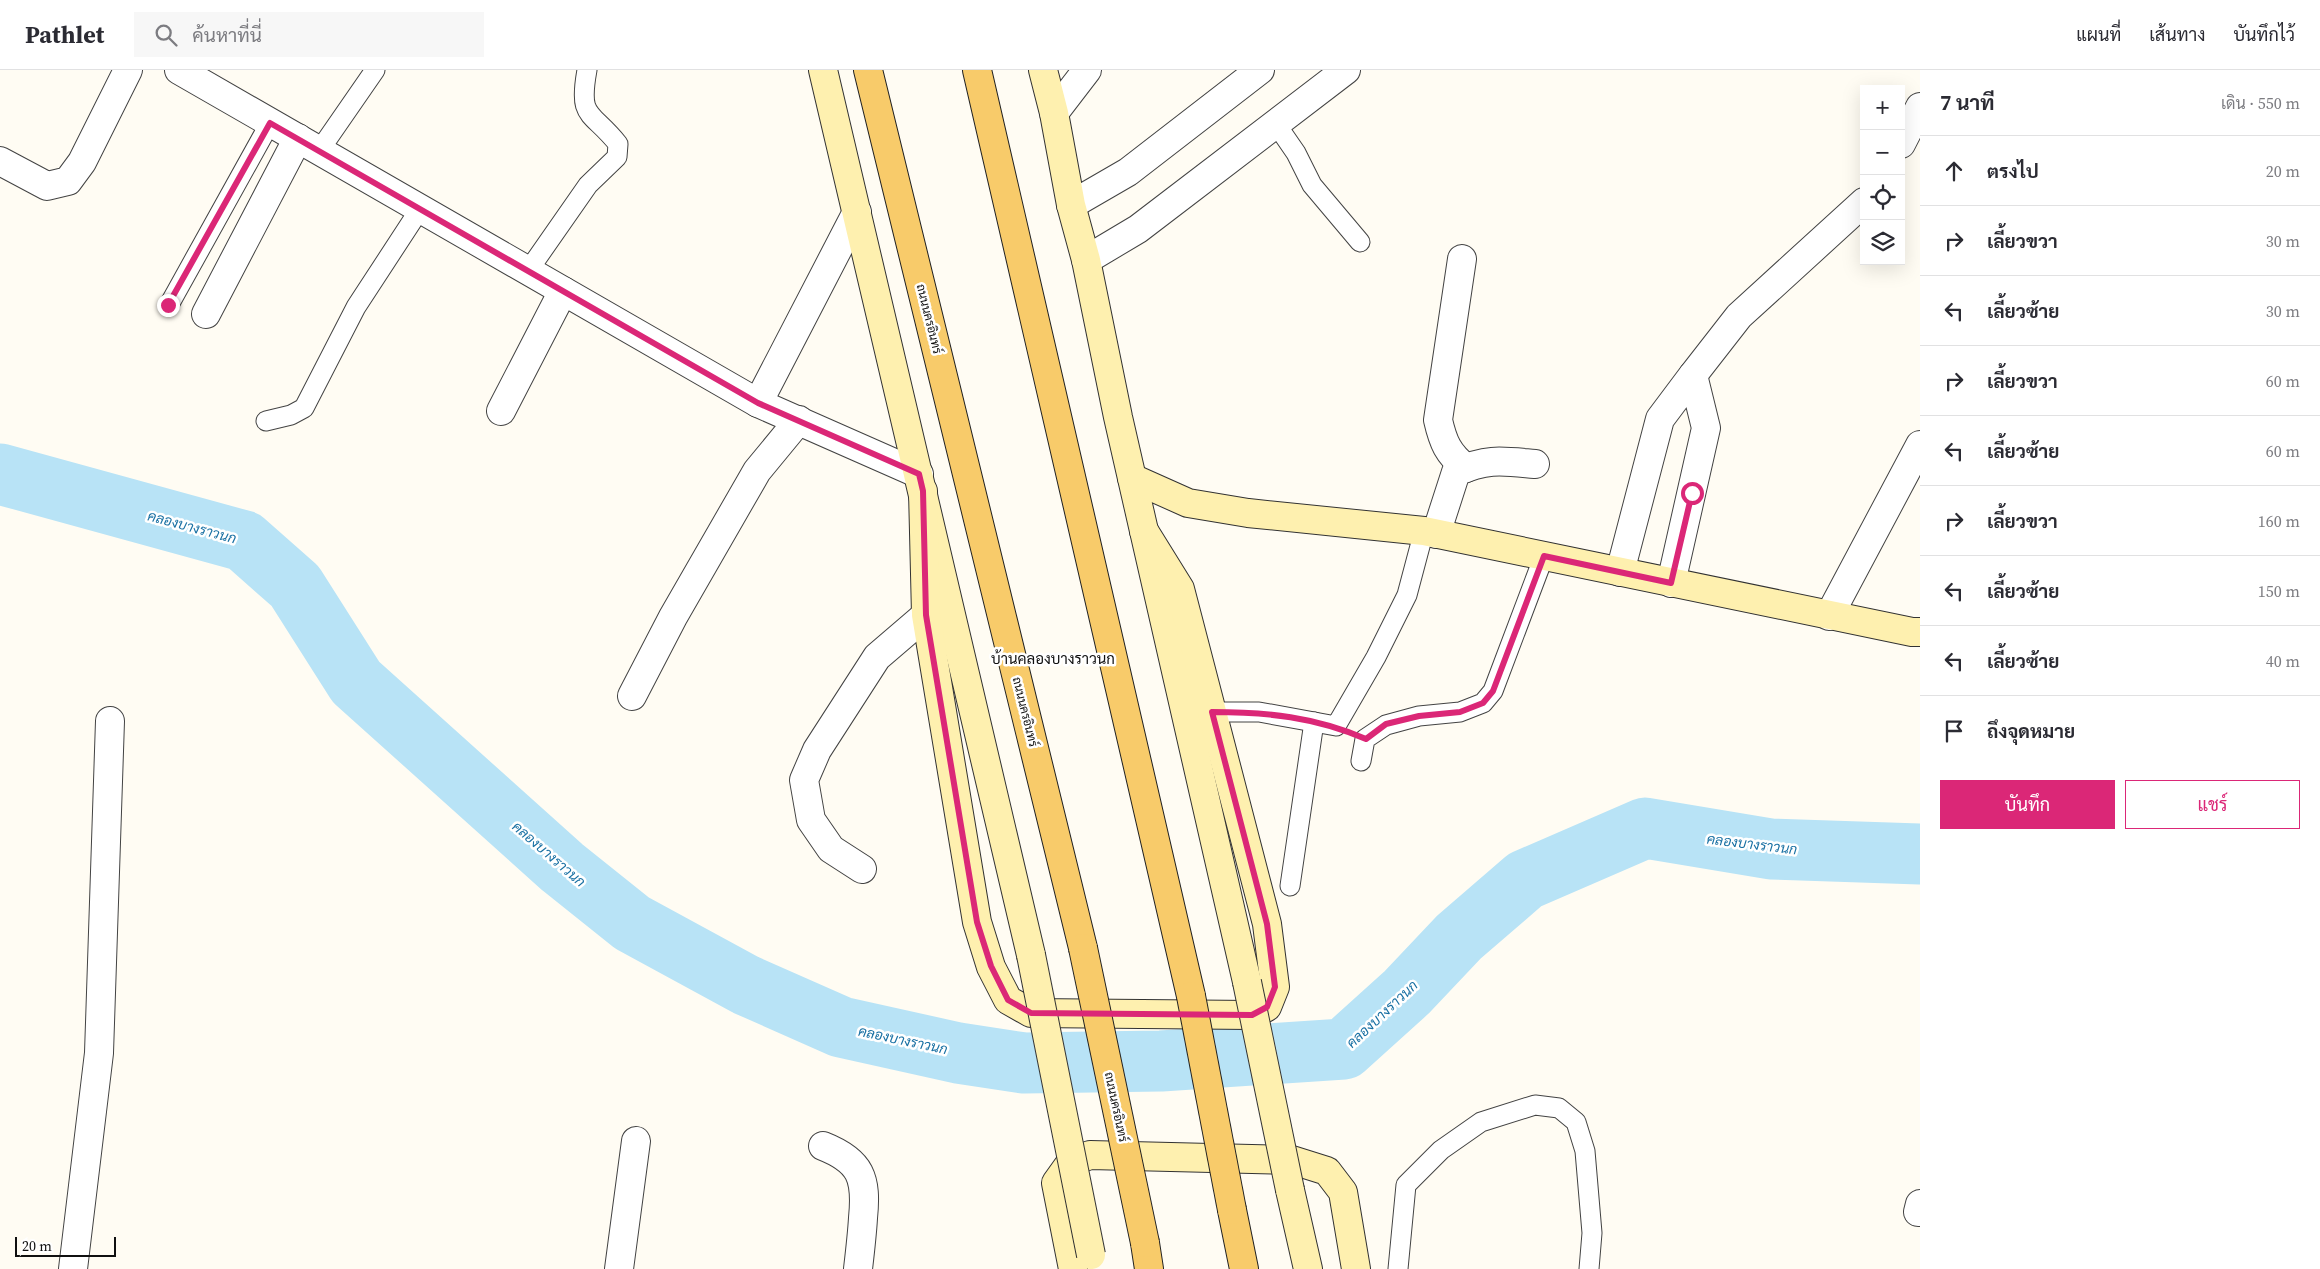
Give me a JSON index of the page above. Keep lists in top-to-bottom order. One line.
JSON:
{"streets":{"main road":["ถนนนครอินทร์"]},"districts":["บ้านคลองบางราวนก"],"water":["คลองบางราวนก"],"scale_bar":"20 m","page":{"header":"Pathlet","search":"ค้นหาที่นี่","nav":["แผนที่","เส้นทาง","บันทึกไว้"],"heading":["7 นาที","เดิน · 550 m"],"map_buttons":["+","−"],"list":[["ตรงไป","20 m"],["เลี้ยวขวา","30 m"],["เลี้ยวซ้าย","30 m"],["เลี้ยวขวา","60 m"],["เลี้ยวซ้าย","60 m"],["เลี้ยวขวา","160 m"],["เลี้ยวซ้าย","150 m"],["เลี้ยวซ้าย","40 m"],"ถึงจุดหมาย"],"buttons":["บันทึก","แชร์"],"scale":"20 m"}}
